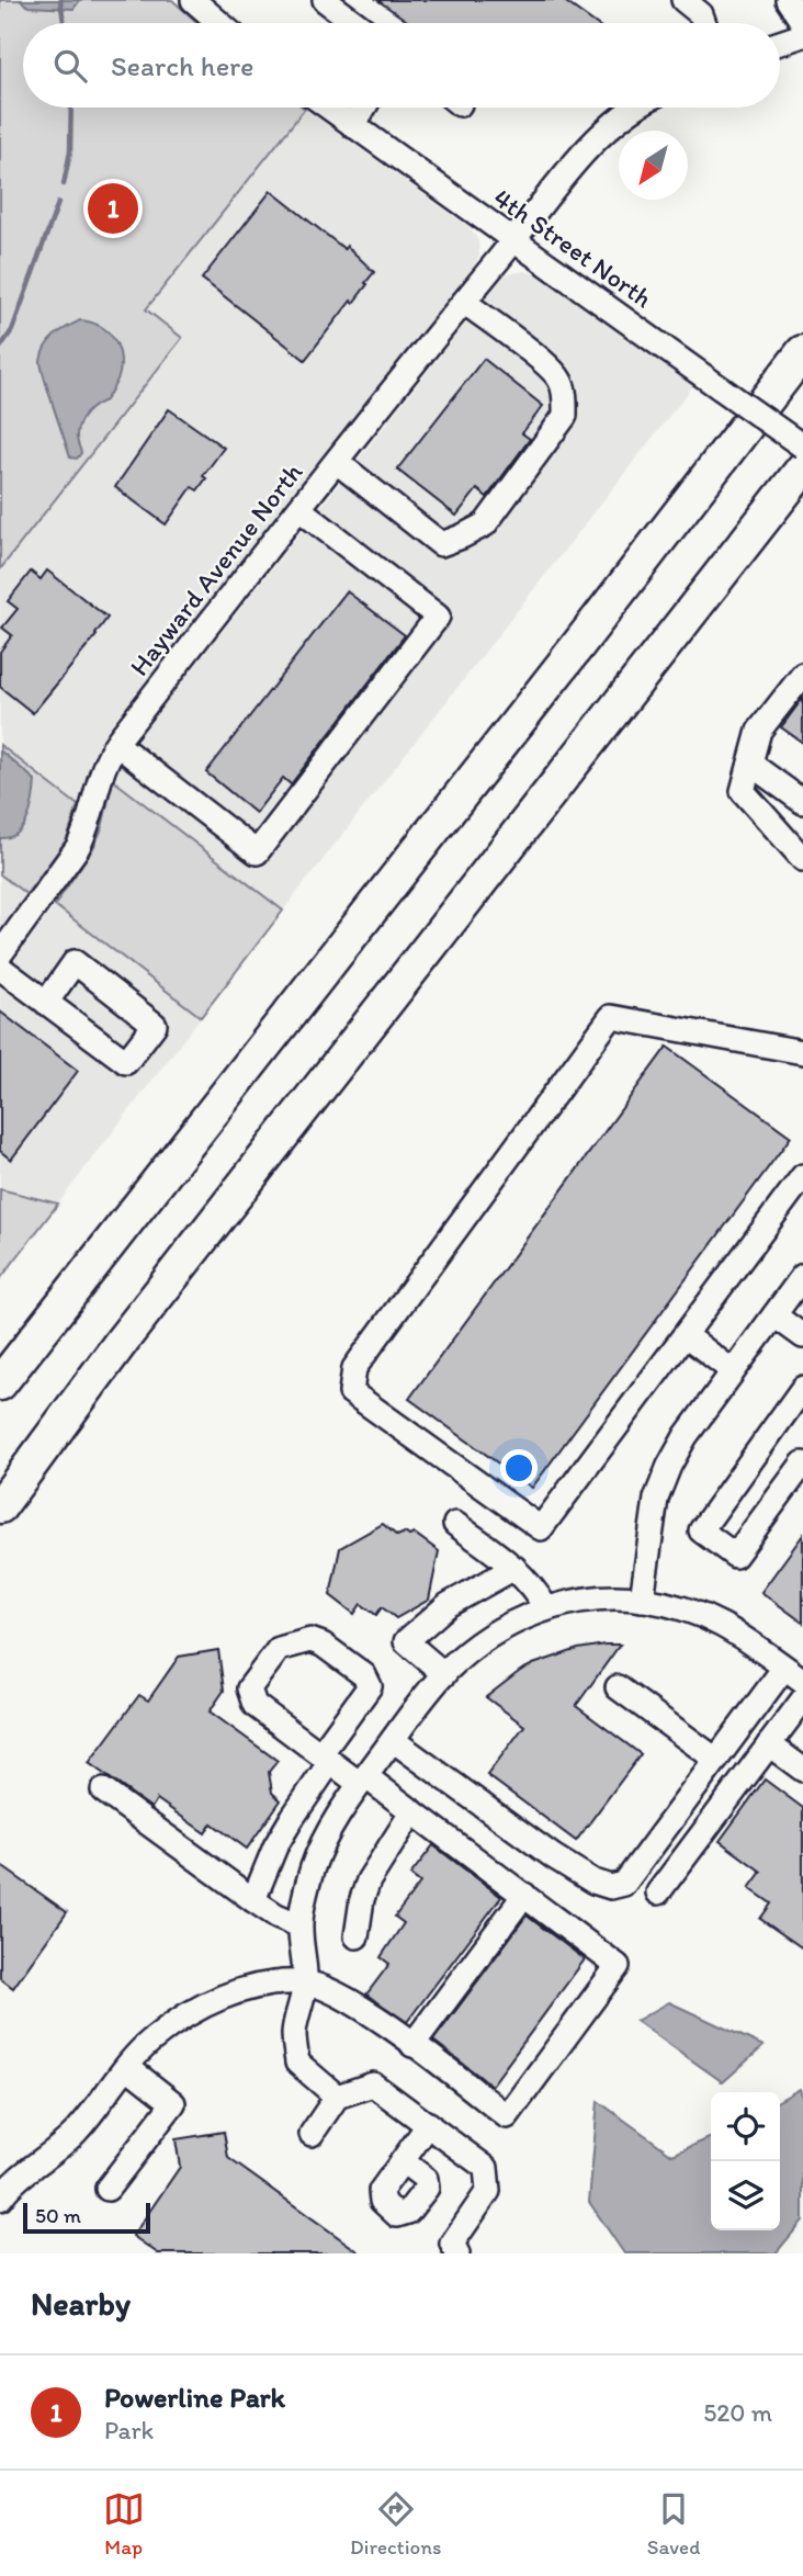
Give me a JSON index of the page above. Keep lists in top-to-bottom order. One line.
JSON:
{"streets":{"street":["4th Street North","Hayward Avenue North"]},"crossings":[["4th Street North","Hayward Avenue North"]],"scale_bar":"50 m","north":"bottom left","page":{"search":"Search here","pins":"1","scale":"50 m","heading":"Nearby","list":[{"mark":"1","name":"Powerline Park","note":"Park","value":"520 m"}],"nav":["Map","Directions","Saved"]}}
